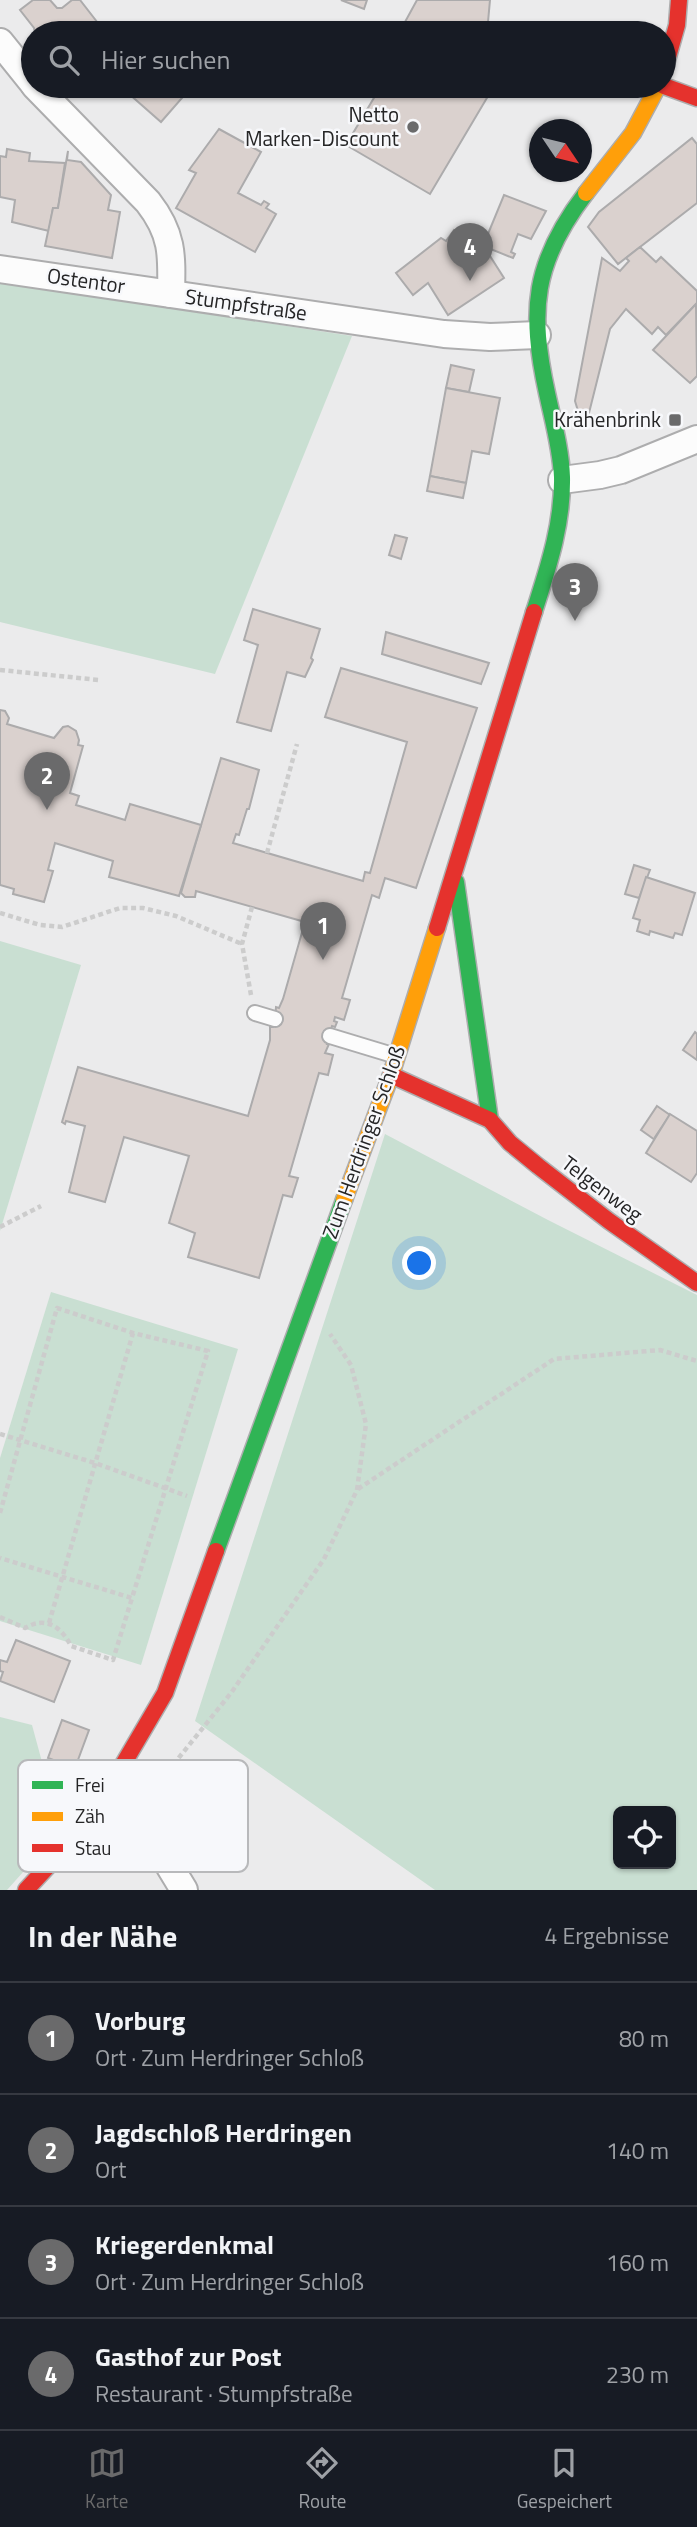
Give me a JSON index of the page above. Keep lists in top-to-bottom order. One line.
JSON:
{"streets":{"main road":["Zum Herdringer Schloß","Telgenweg"],"street":["Ostentor","Stumpfstraße"]},"crossings":[["Ostentor","Stumpfstraße"],["Stumpfstraße","Zum Herdringer Schloß"],["Zum Herdringer Schloß","Telgenweg"]],"places":{"other":["Netto Marken-Discount"],"transit":["Krähenbrink"]},"legend":["Frei","Zäh","Stau"],"north":"bottom right","page":{"search":"Hier suchen","pins":["4","3","2","1"],"heading":["In der Nähe","4 Ergebnisse"],"list":[{"mark":"1","name":"Vorburg","note":"Ort · Zum Herdringer Schloß","value":"80 m"},{"mark":"2","name":"Jagdschloß Herdringen","note":"Ort","value":"140 m"},{"mark":"3","name":"Kriegerdenkmal","note":"Ort · Zum Herdringer Schloß","value":"160 m"},{"mark":"4","name":"Gasthof zur Post","note":"Restaurant · Stumpfstraße","value":"230 m"}],"nav":["Karte","Route","Gespeichert"]}}
